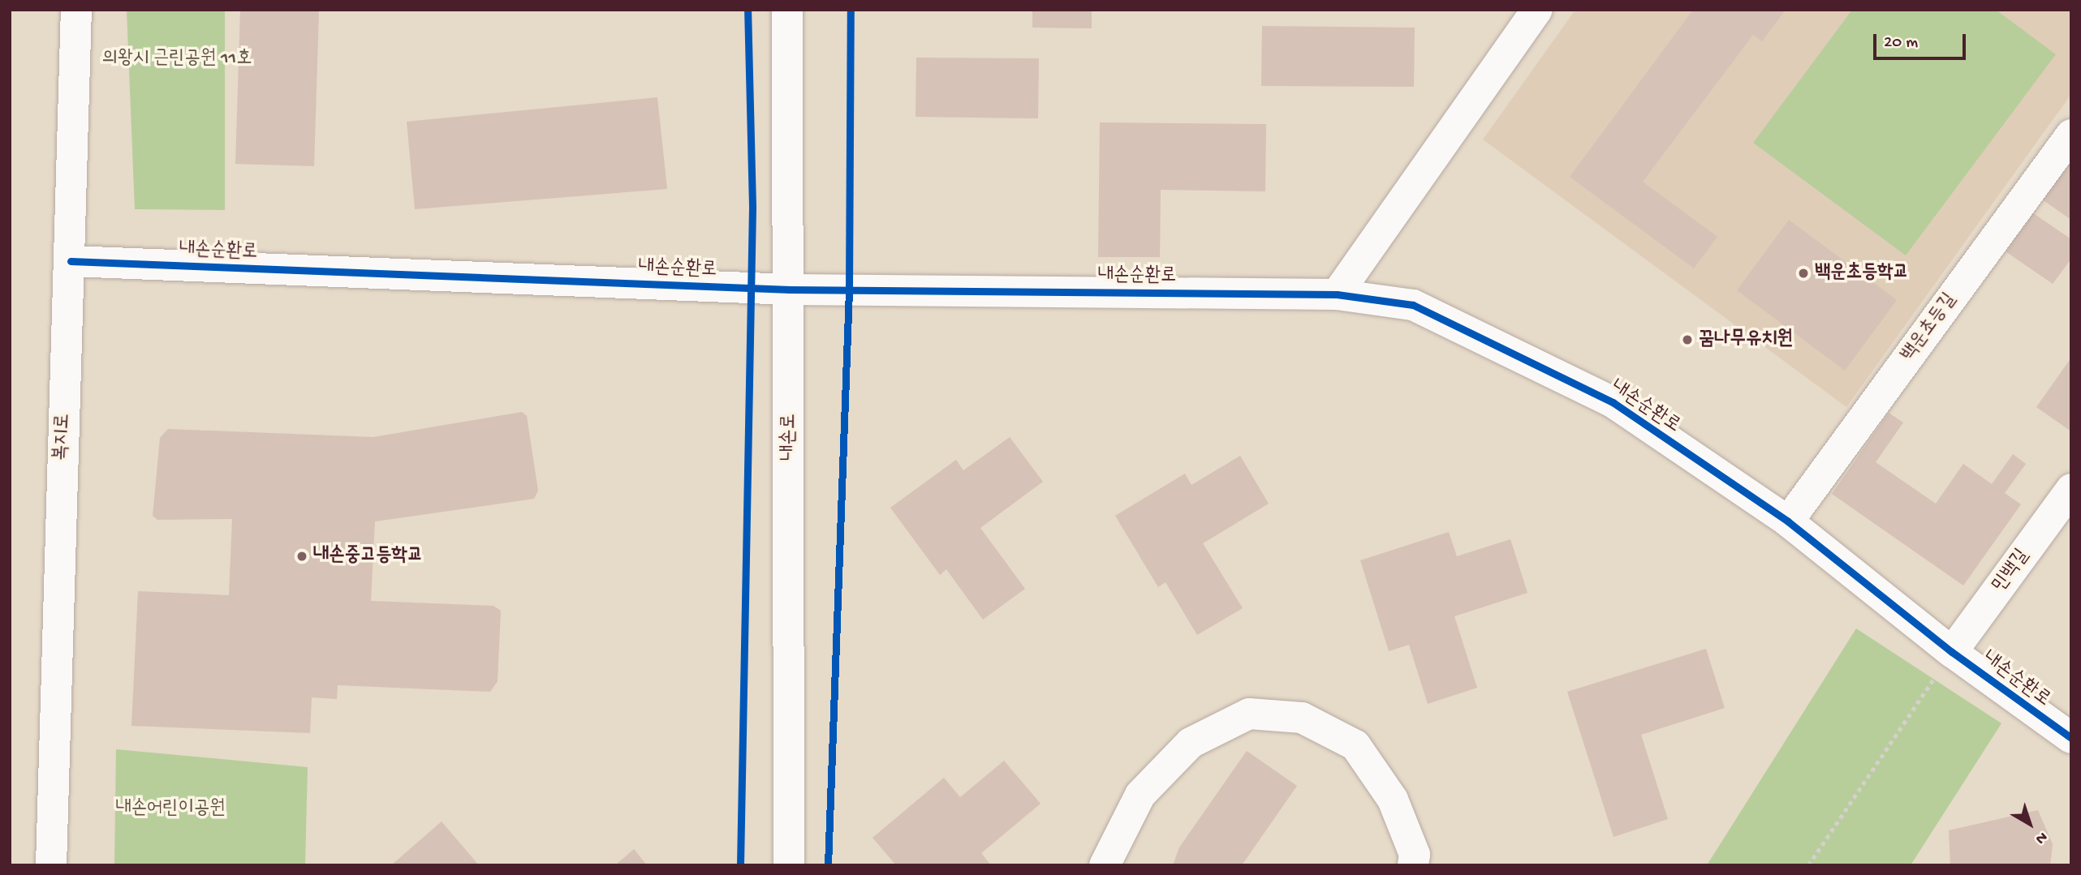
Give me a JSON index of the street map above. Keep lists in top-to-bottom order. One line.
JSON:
{"streets":{"street":["내손순환로","백운초등길","복지로","내손로","민백길"]},"crossings":[["내손순환로","백운초등길"],["내손순환로","복지로"],["내손순환로","내손로"],["내손순환로","민백길"]],"parks":["의왕시 근린공원 11호","내손어린이공원"],"places":["백운초등학교","꿈나무유치원","내손중고등학교"],"scale_bar":"20 m","north":"bottom right"}
